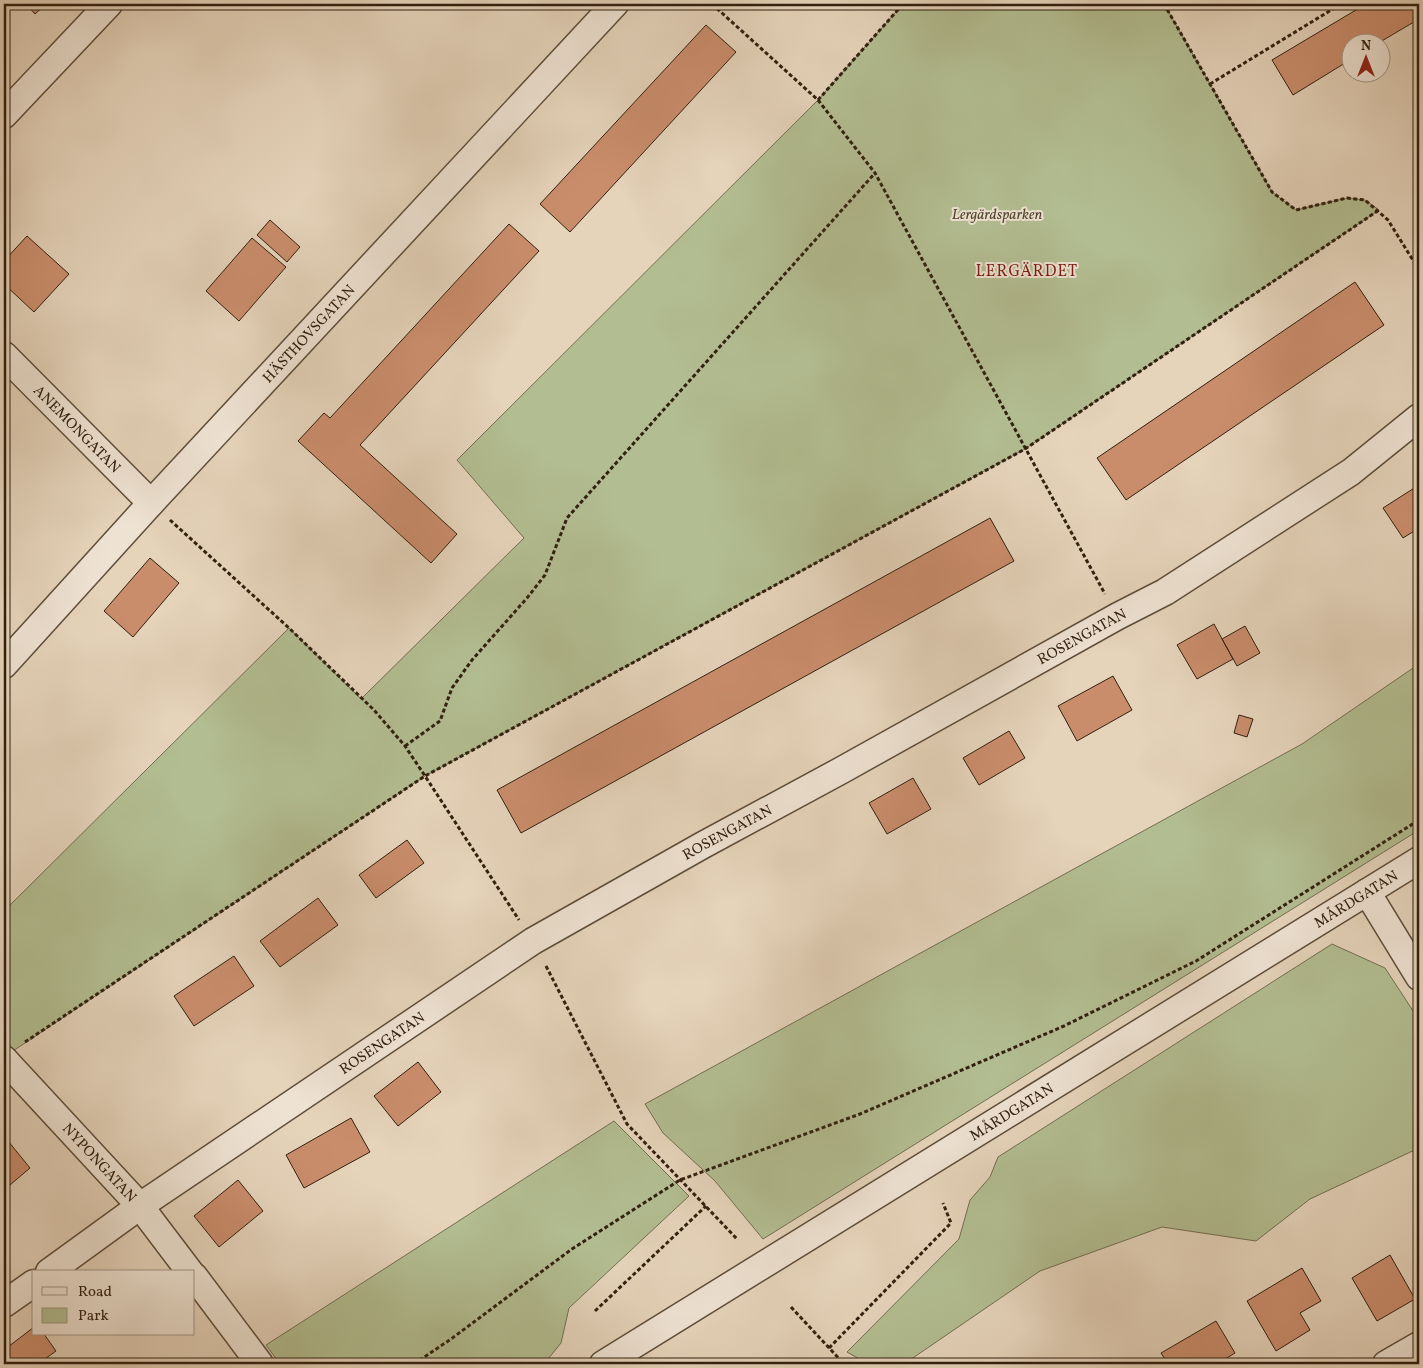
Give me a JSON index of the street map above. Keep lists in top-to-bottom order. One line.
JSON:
{"streets":{"street":["HÄSTHOVSGATAN","ANEMONGATAN","ROSENGATAN","MÅRDGATAN","NYPONGATAN"]},"crossings":[["HÄSTHOVSGATAN","ANEMONGATAN"],["ROSENGATAN","NYPONGATAN"]],"districts":["LERGÄRDET"],"parks":["Lergärdsparken"],"legend":["Road","Park"],"north":"top"}
